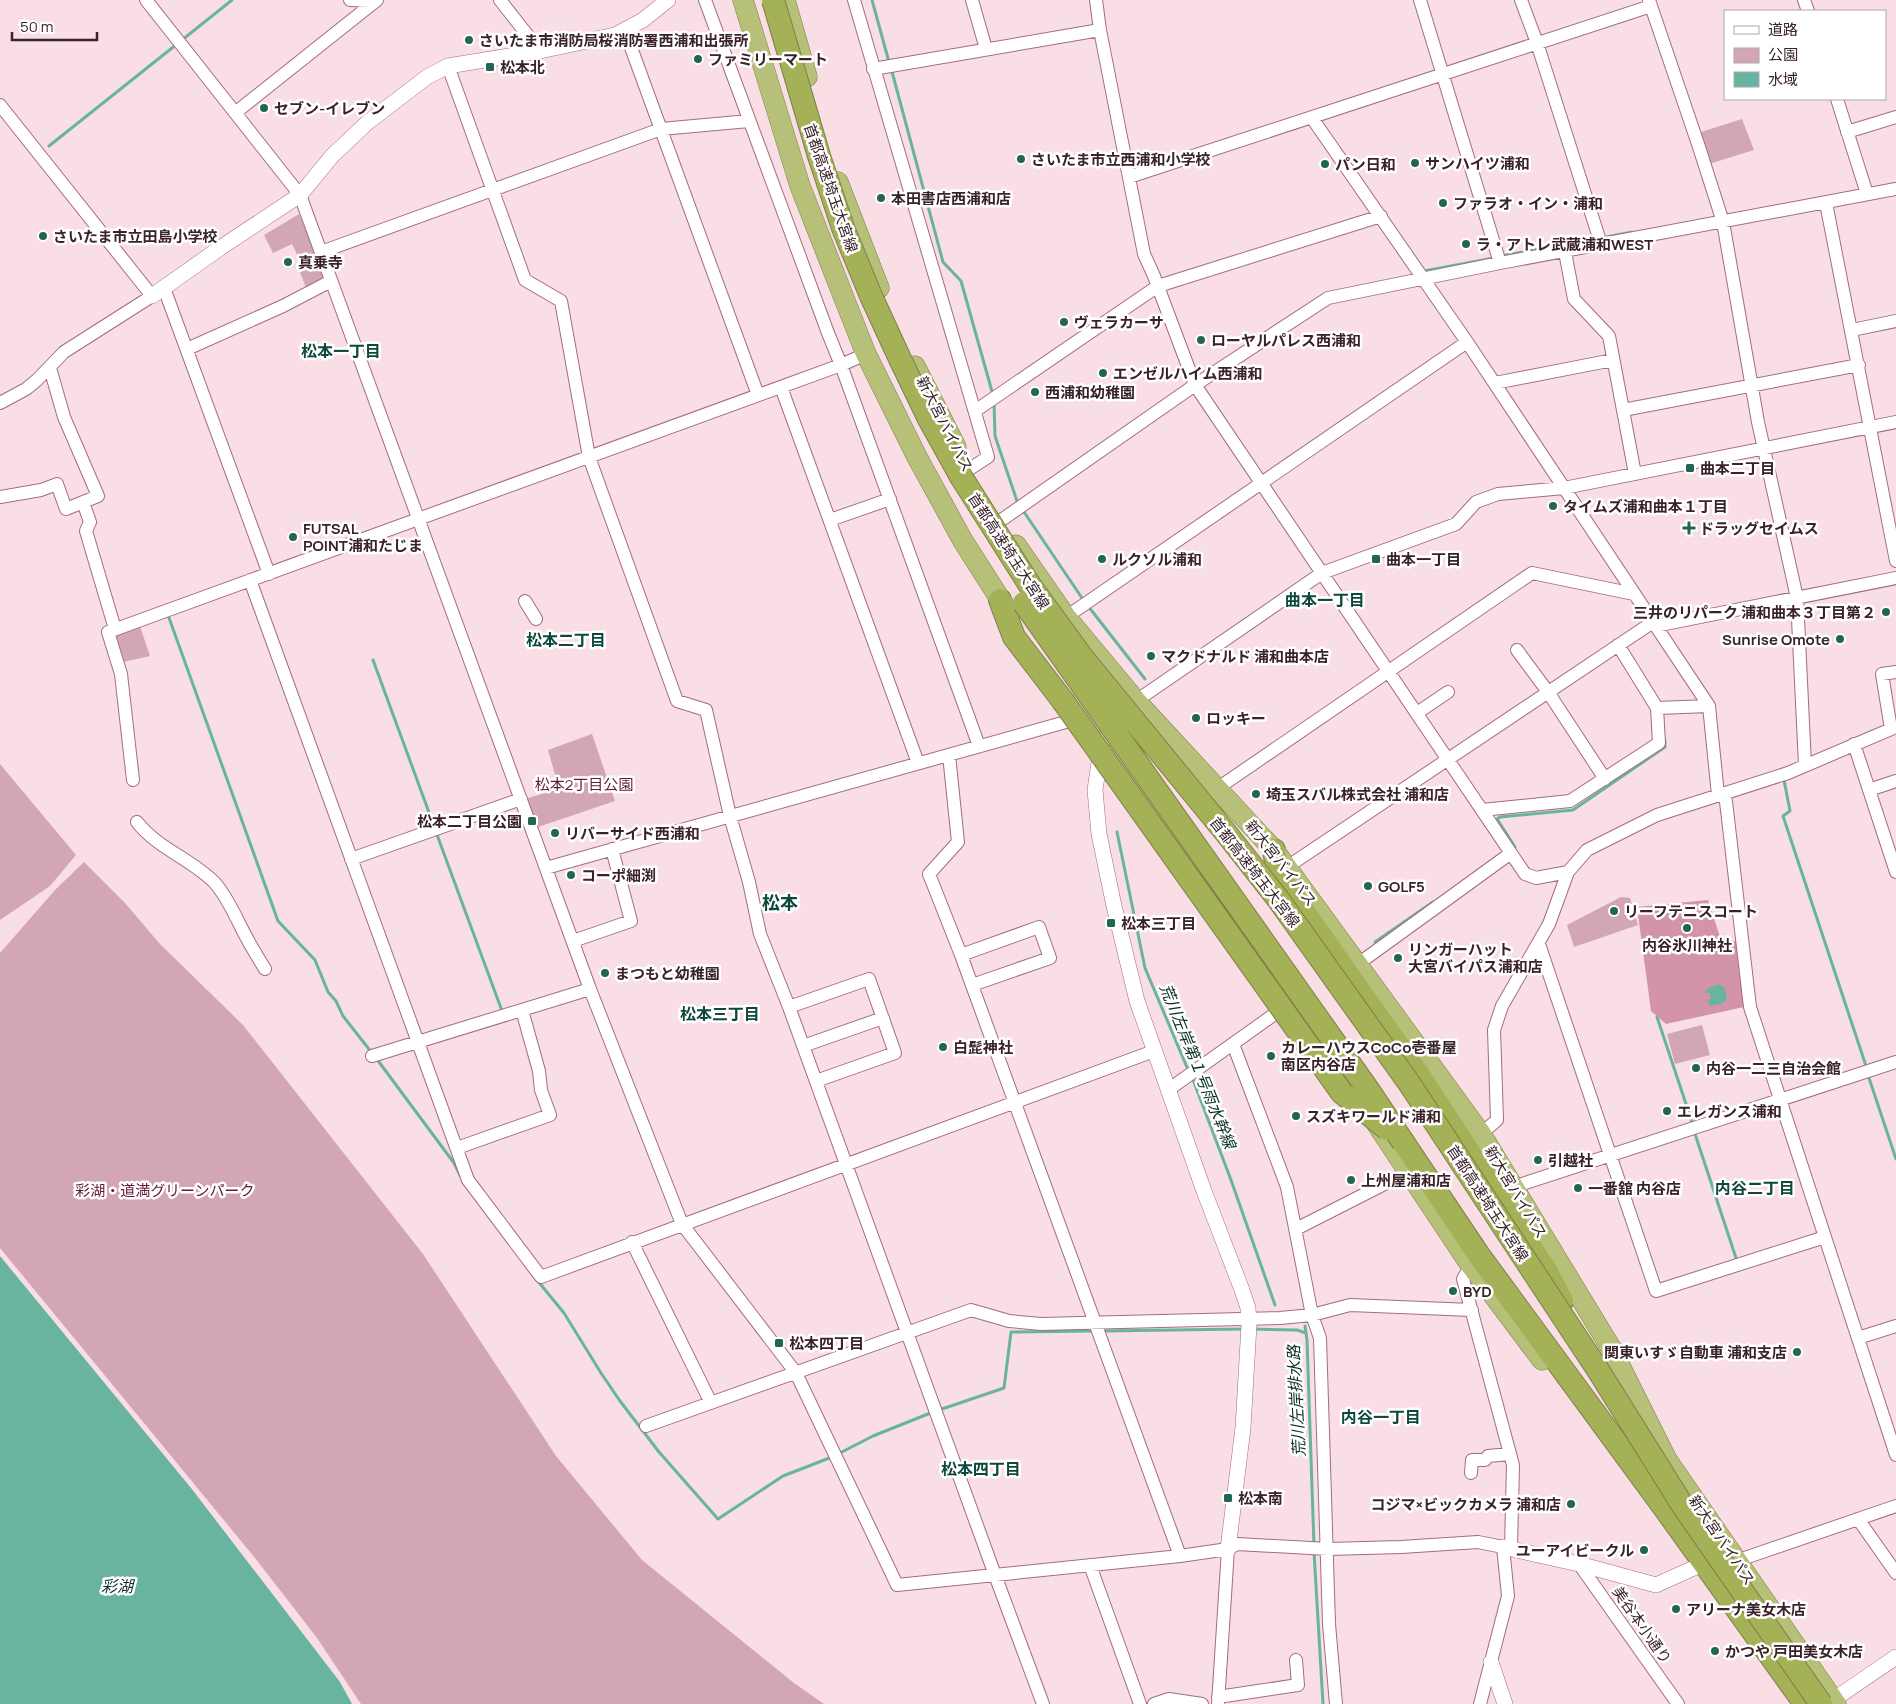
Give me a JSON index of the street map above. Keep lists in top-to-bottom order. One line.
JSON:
{"streets":{"highway":["首都高速埼玉大宮線","新大宮バイパス"],"street":["美谷本小通り"]},"crossings":[["首都高速埼玉大宮線","新大宮バイパス"]],"districts":["松本一丁目","曲本一丁目","松本二丁目","松本","松本三丁目","内谷二丁目","内谷一丁目","松本四丁目"],"water":["荒川左岸第１号雨水幹線","荒川左岸排水路","彩湖"],"parks":["松本2丁目公園","彩湖・道満グリーンパーク"],"places":{"other":["さいたま市消防局桜消防署西浦和出張所","ファミリーマート","セブン-イレブン","さいたま市立西浦和小学校","サンハイツ浦和","パン日和","本田書店西浦和店","ファラオ・イン・浦和","さいたま市立田島小学校","ラ・アトレ武蔵浦和WEST","真乗寺","ヴェラカーサ","ローヤルパレス西浦和","エンゼルハイム西浦和","西浦和幼稚園","タイムズ浦和曲本１丁目","FUTSAL POINT浦和たじま","ルクソル浦和","三井のリパーク 浦和曲本３丁目第２","Sunrise Omote","マクドナルド 浦和曲本店","ロッキー","埼玉スバル株式会社 浦和店","リバーサイド西浦和","コーポ細渕","GOLF5","リーフテニスコート","内谷氷川神社","リンガーハット 大宮バイパス浦和店","まつもと幼稚園","白髭神社","カレーハウスCoCo壱番屋 南区内谷店","内谷一二三自治会館","エレガンス浦和","スズキワールド浦和","引越社","上州屋浦和店","一番舘 内谷店","BYD","関東いすゞ自動車 浦和支店","コジマ×ビックカメラ 浦和店","ユーアイビークル","アリーナ美女木店","かつや 戸田美女木店"],"transit":["松本北","曲本二丁目","曲本一丁目","松本二丁目公園","松本三丁目","松本四丁目","松本南"],"health":["ドラッグセイムス"]},"legend":["道路","公園","水域"],"scale_bar":"50 m"}
